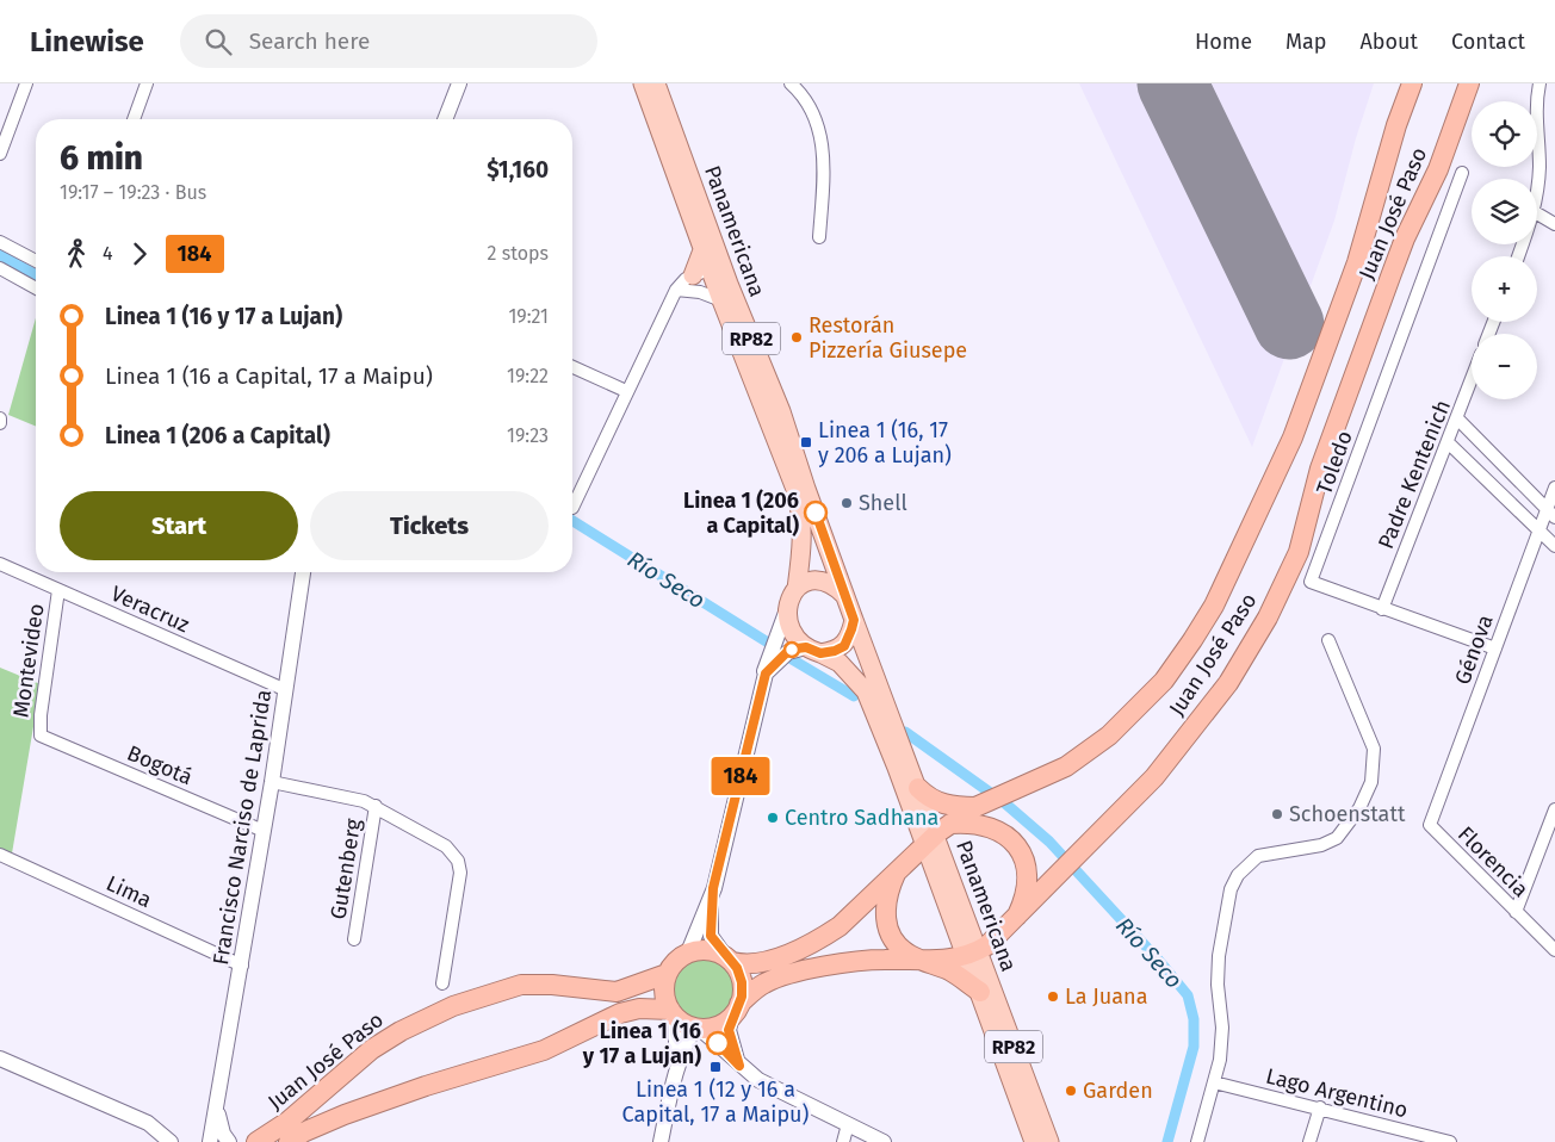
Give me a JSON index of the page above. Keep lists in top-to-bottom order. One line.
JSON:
{"streets":{"highway":["Juan José Paso"],"main road":["Panamericana","RP82"],"street":["Toledo","Padre Kentenich","Veracruz","Génova","Montevideo","Bogotá","Francisco Narciso de Laprida","Florencia","Gutenberg","Lima","Lago Argentino"]},"crossings":[["Juan José Paso","Panamericana"],["Toledo","Padre Kentenich"],["Toledo","Génova"],["Veracruz","Montevideo"],["Veracruz","Francisco Narciso de Laprida"],["Génova","Florencia"],["Montevideo","Bogotá"],["Bogotá","Francisco Narciso de Laprida"],["Francisco Narciso de Laprida","Gutenberg"],["Francisco Narciso de Laprida","Lima"]],"water":["Río Seco"],"places":{"other":["Restorán Pizzería Giusepe","Shell","Linea 1 (206 a Capital)","Schoenstatt","Centro Sadhana","La Juana","Linea 1 (16 y 17 a Lujan)","Garden"],"transit":["Linea 1 (16, 17 y 206 a Lujan)","Linea 1 (12 y 16 a Capital, 17 a Maipu)"]},"lines":["bus line 184"],"page":{"header":"Linewise","search":"Search here","nav":["Home","Map","About","Contact"],"on_map":"184","map_buttons":["+","−"],"heading":["6 min","19:17 – 19:23 · Bus","$1,160"],"legs":["4","184","2 stops"],"list":[{"name":"Linea 1 (16 y 17 a Lujan)","value":"19:21"},{"name":"Linea 1 (16 a Capital, 17 a Maipu)","value":"19:22"},{"name":"Linea 1 (206 a Capital)","value":"19:23"}],"buttons":["Start","Tickets"]}}
